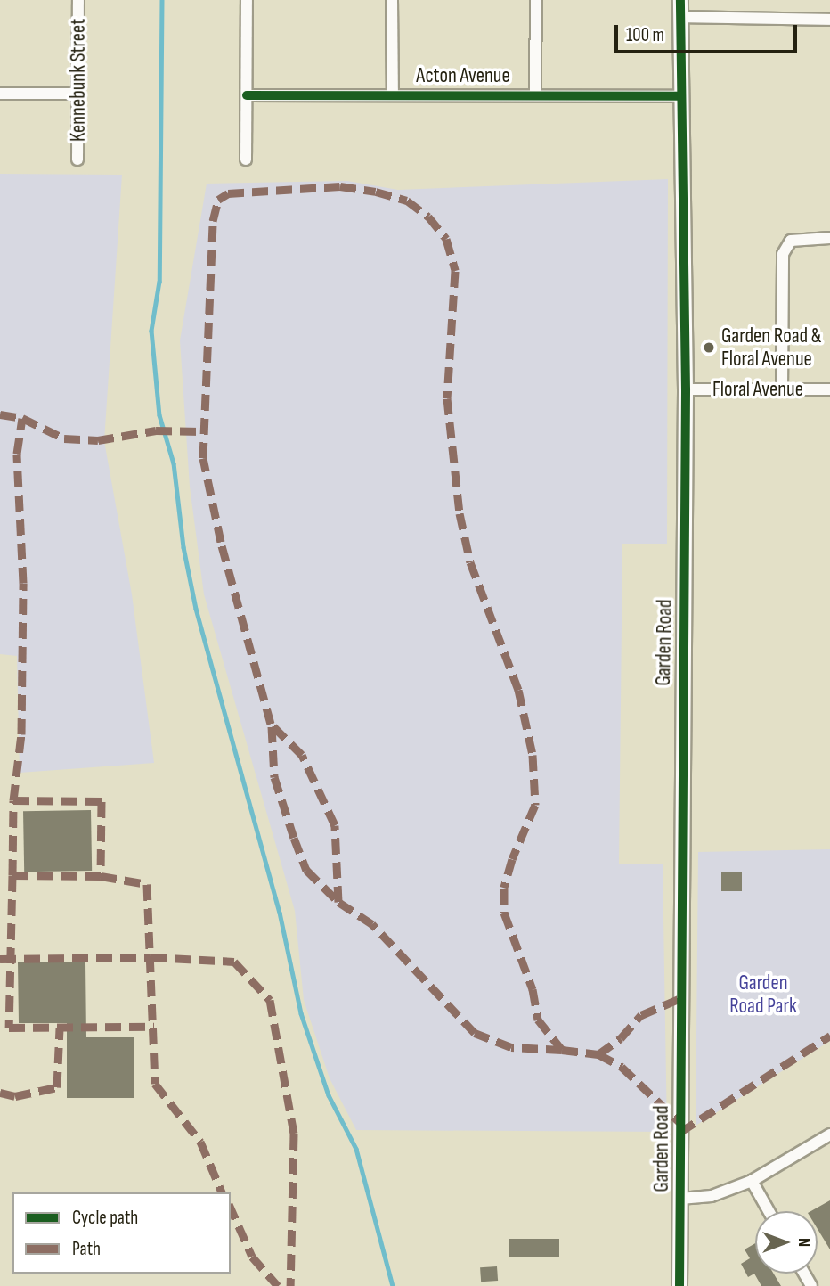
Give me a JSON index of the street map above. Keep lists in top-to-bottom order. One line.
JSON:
{"streets":{"street":["Acton Avenue","Kennebunk Street","Floral Avenue","Garden Road"]},"crossings":[["Acton Avenue","Garden Road"],["Floral Avenue","Garden Road"]],"parks":["Garden Road Park"],"places":["Garden Road & Floral Avenue"],"legend":["Cycle path","Path"],"scale_bar":"100 m","north":"right"}
